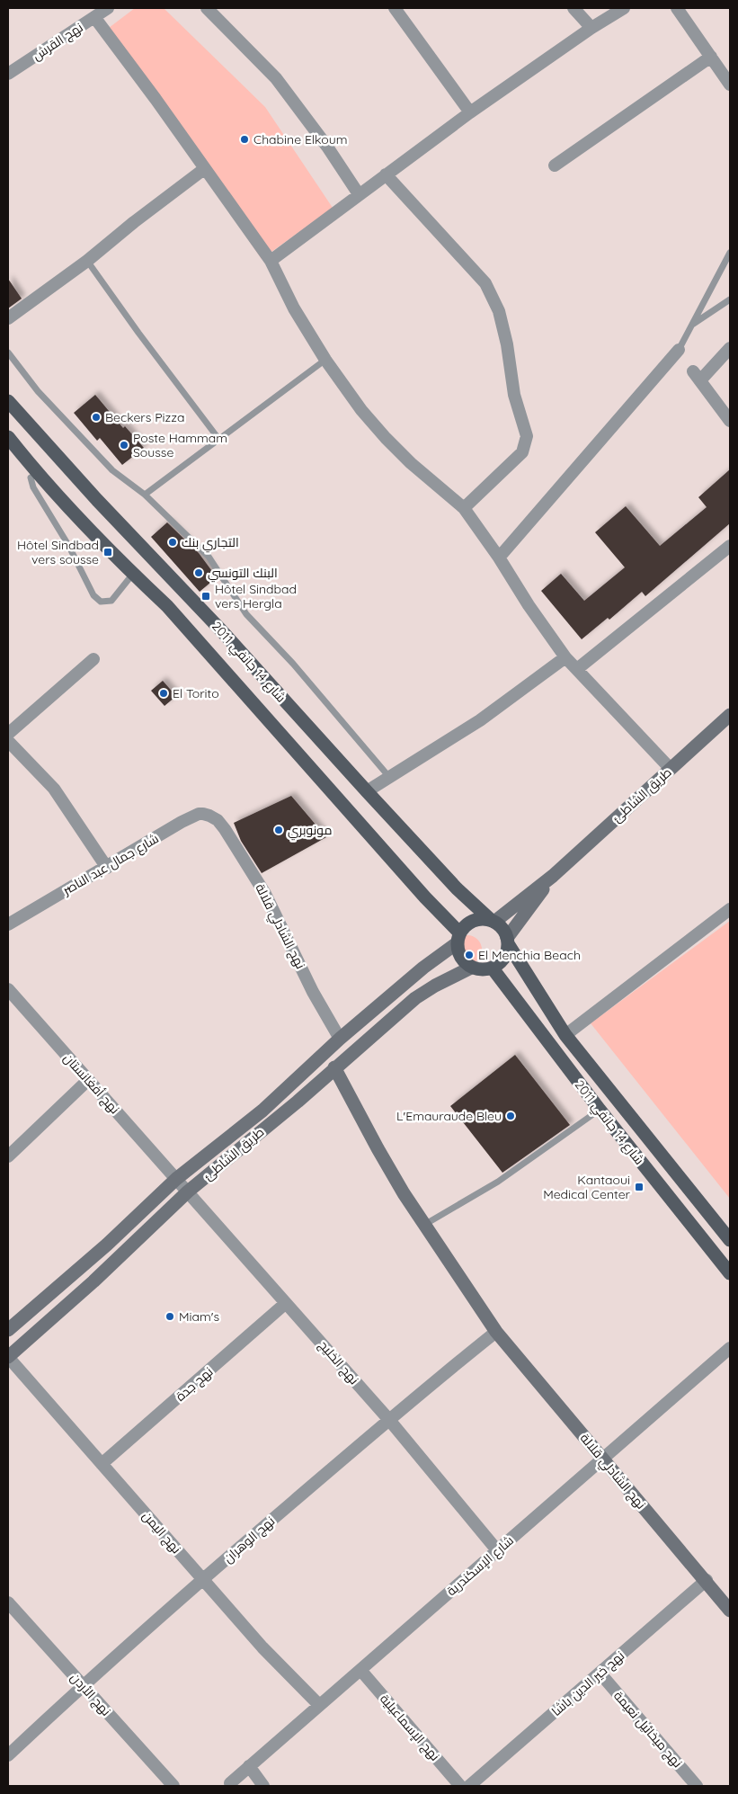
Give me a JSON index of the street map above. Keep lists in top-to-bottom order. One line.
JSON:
{"streets":{"main road":["شارع 14 جانفي 2011"],"street":["نهج القرش","طريق الشاطئ","شارع جمال عبد الناصر","نهج الشادلي قلالة","نهج أفغانستان","نهج الخليج","نهج جدة","نهج اليمن","نهج الوهران","شارع الإسكندرية","نهج خير الدين باشا","نهج الأردن","نهج الإسماعيلية","نهج ميخائيل نعيمة"]},"crossings":[["شارع 14 جانفي 2011","طريق الشاطئ"],["طريق الشاطئ","نهج الشادلي قلالة"],["طريق الشاطئ","نهج أفغانستان"],["طريق الشاطئ","نهج الخليج"],["طريق الشاطئ","نهج اليمن"],["شارع جمال عبد الناصر","نهج الشادلي قلالة"],["نهج الشادلي قلالة","نهج الوهران"],["نهج الشادلي قلالة","شارع الإسكندرية"],["نهج الشادلي قلالة","نهج خير الدين باشا"],["نهج أفغانستان","نهج الخليج"],["نهج الخليج","نهج جدة"],["نهج الخليج","نهج الوهران"],["نهج الخليج","شارع الإسكندرية"],["نهج جدة","نهج اليمن"],["نهج اليمن","نهج الوهران"],["نهج اليمن","شارع الإسكندرية"],["نهج الوهران","نهج الأردن"],["شارع الإسكندرية","نهج الإسماعيلية"],["نهج خير الدين باشا","نهج ميخائيل نعيمة"]],"places":{"other":["Chabine Elkoum","Beckers Pizza","Poste Hammam Sousse","التجاري بنك","البنك التونسي","El Torito","مونوبري","El Menchia Beach","L'Emauraude Bleu","Miam's"],"transit":["Hôtel Sindbad vers sousse","Hôtel Sindbad vers Hergla","Kantaoui Medical Center"]}}
